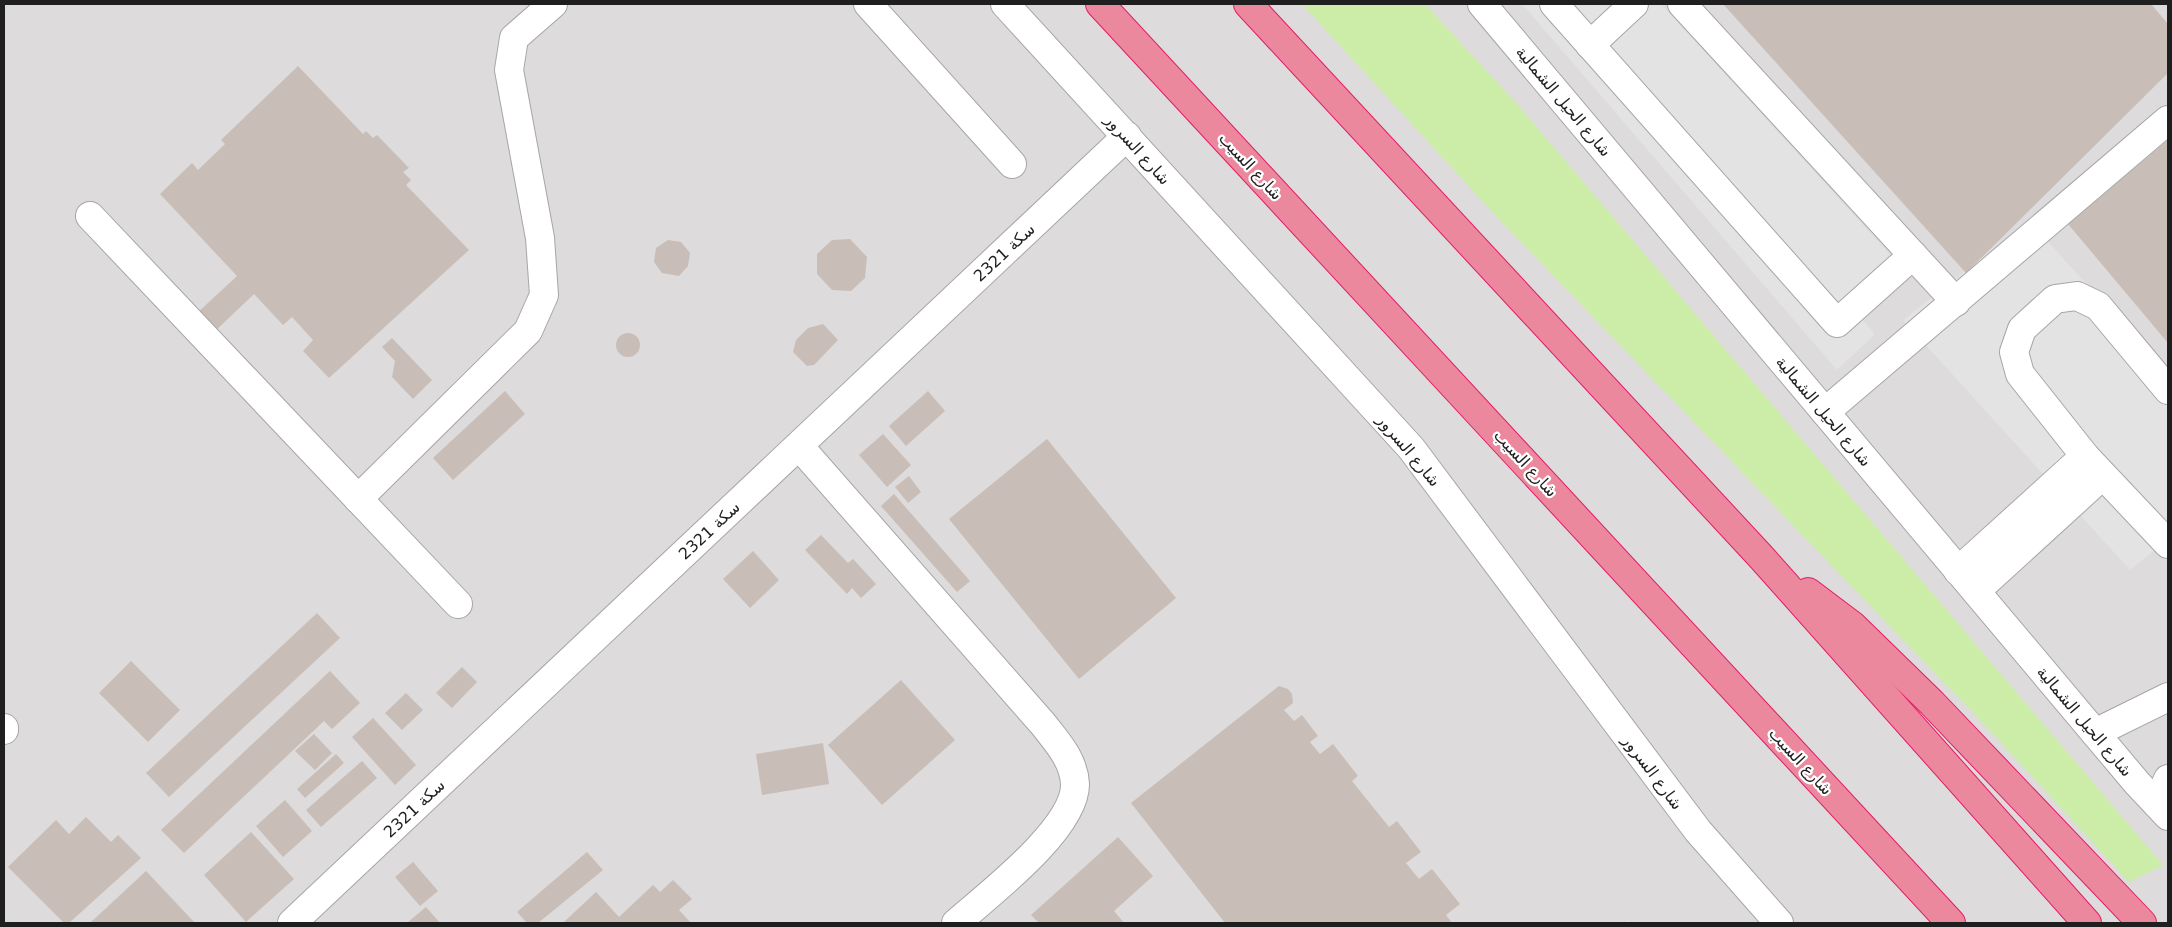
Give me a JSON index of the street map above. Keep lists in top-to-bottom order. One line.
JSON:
{"streets":{"highway":["شارع السيب"],"street":["شارع الحيل الشمالية","شارع السرور","سكة 2321"]},"crossings":[["شارع السرور","سكة 2321"]]}
